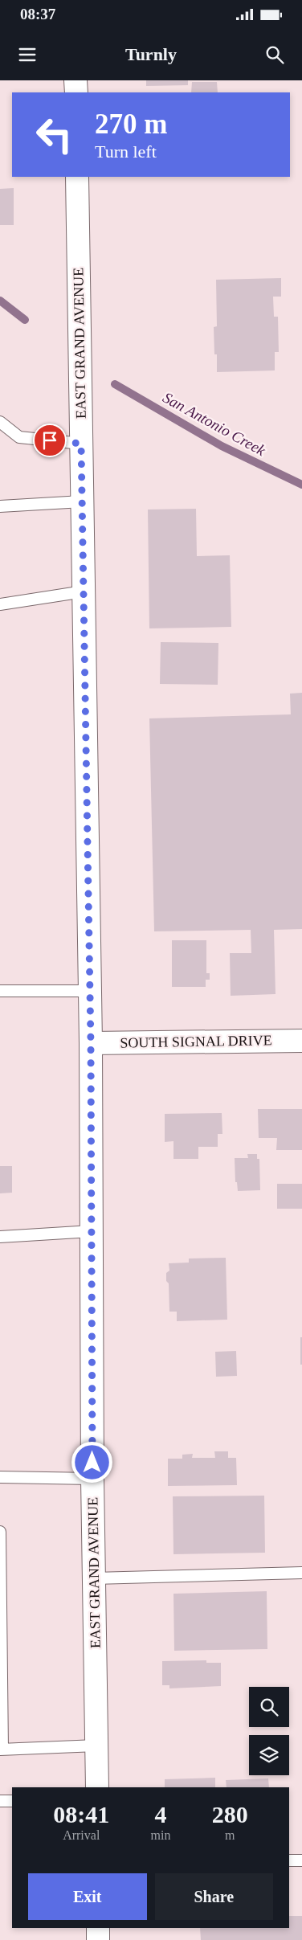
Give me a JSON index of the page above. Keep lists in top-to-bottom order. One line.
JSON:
{"streets":{"street":["EAST GRAND AVENUE","SOUTH SIGNAL DRIVE"]},"crossings":[["EAST GRAND AVENUE","SOUTH SIGNAL DRIVE"]],"water":["San Antonio Creek"],"page":{"status":"08:37","header":"Turnly","turn":["270 m","Turn left"],"eta":["08:41","Arrival","4","min","280","m"],"buttons":["Exit","Share"]}}
